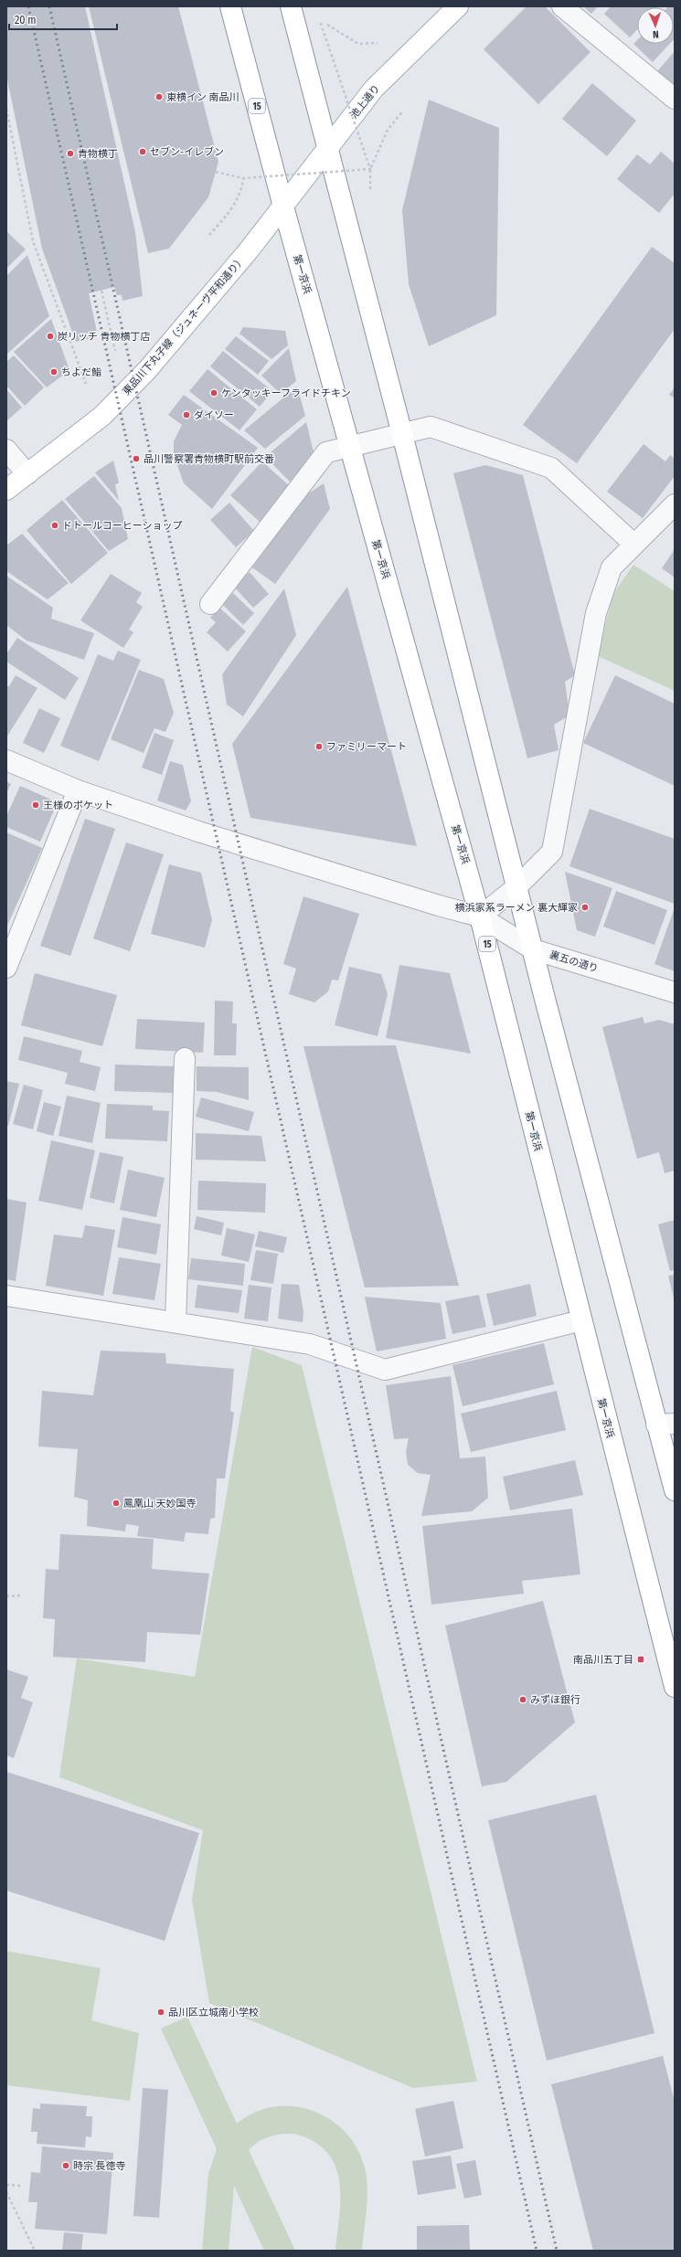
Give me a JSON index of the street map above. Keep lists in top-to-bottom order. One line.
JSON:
{"streets":{"main road":["池上通り","15","第一京浜","東品川下丸子線（ジュネーヴ平和通り）"],"street":["裏五の通り"]},"crossings":[["池上通り","第一京浜"],["池上通り","東品川下丸子線（ジュネーヴ平和通り）"],["第一京浜","東品川下丸子線（ジュネーヴ平和通り）"],["第一京浜","裏五の通り"]],"places":{"other":["東横イン 南品川","セブン-イレブン","青物横丁","炭リッチ 青物横丁店","ちよだ鮨","ケンタッキーフライドチキン","ダイソー","品川警察署青物横町駅前交番","ドトールコーヒーショップ","ファミリーマート","王様のポケット","横浜家系ラーメン 裏大輝家","鳳凰山 天妙国寺","みずほ銀行","品川区立城南小学校","時宗 長徳寺"],"transit":["南品川五丁目"]},"scale_bar":"20 m","north":"bottom"}
